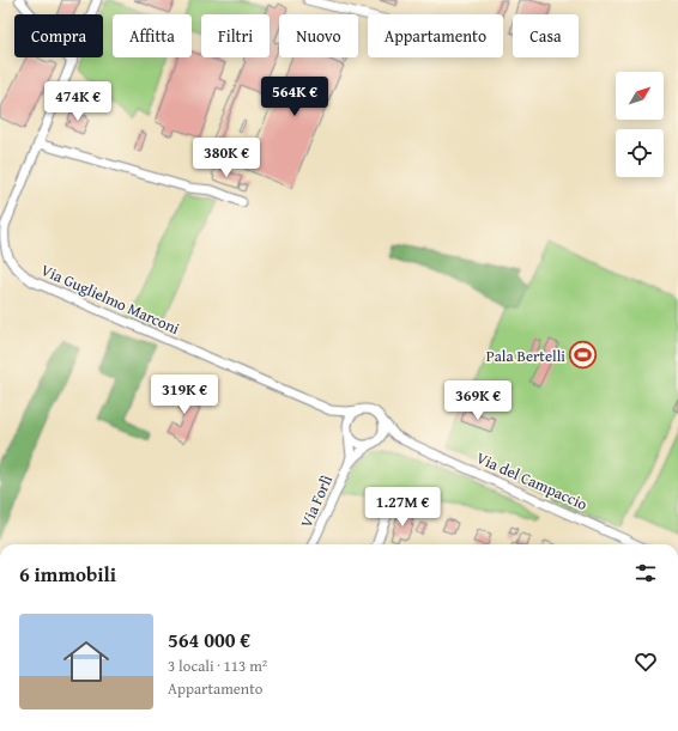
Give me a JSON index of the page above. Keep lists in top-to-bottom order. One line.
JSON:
{"streets":{"street":["Via Guglielmo Marconi","Via del Campaccio","Via Forlì"]},"crossings":[["Via Guglielmo Marconi","Via del Campaccio"],["Via Guglielmo Marconi","Via Forlì"],["Via del Campaccio","Via Forlì"]],"places":{"sports":["Pala Bertelli"]},"north":"top right","page":{"chip":["Compra","Affitta","Filtri","Nuovo","Appartamento","Casa"],"price":["564K €","474K €","380K €","319K €","369K €","1.27M €"],"heading":"6 immobili","list":[{"name":"564 000 €","note":"3 locali · 113 m² · Appartamento"}]}}
